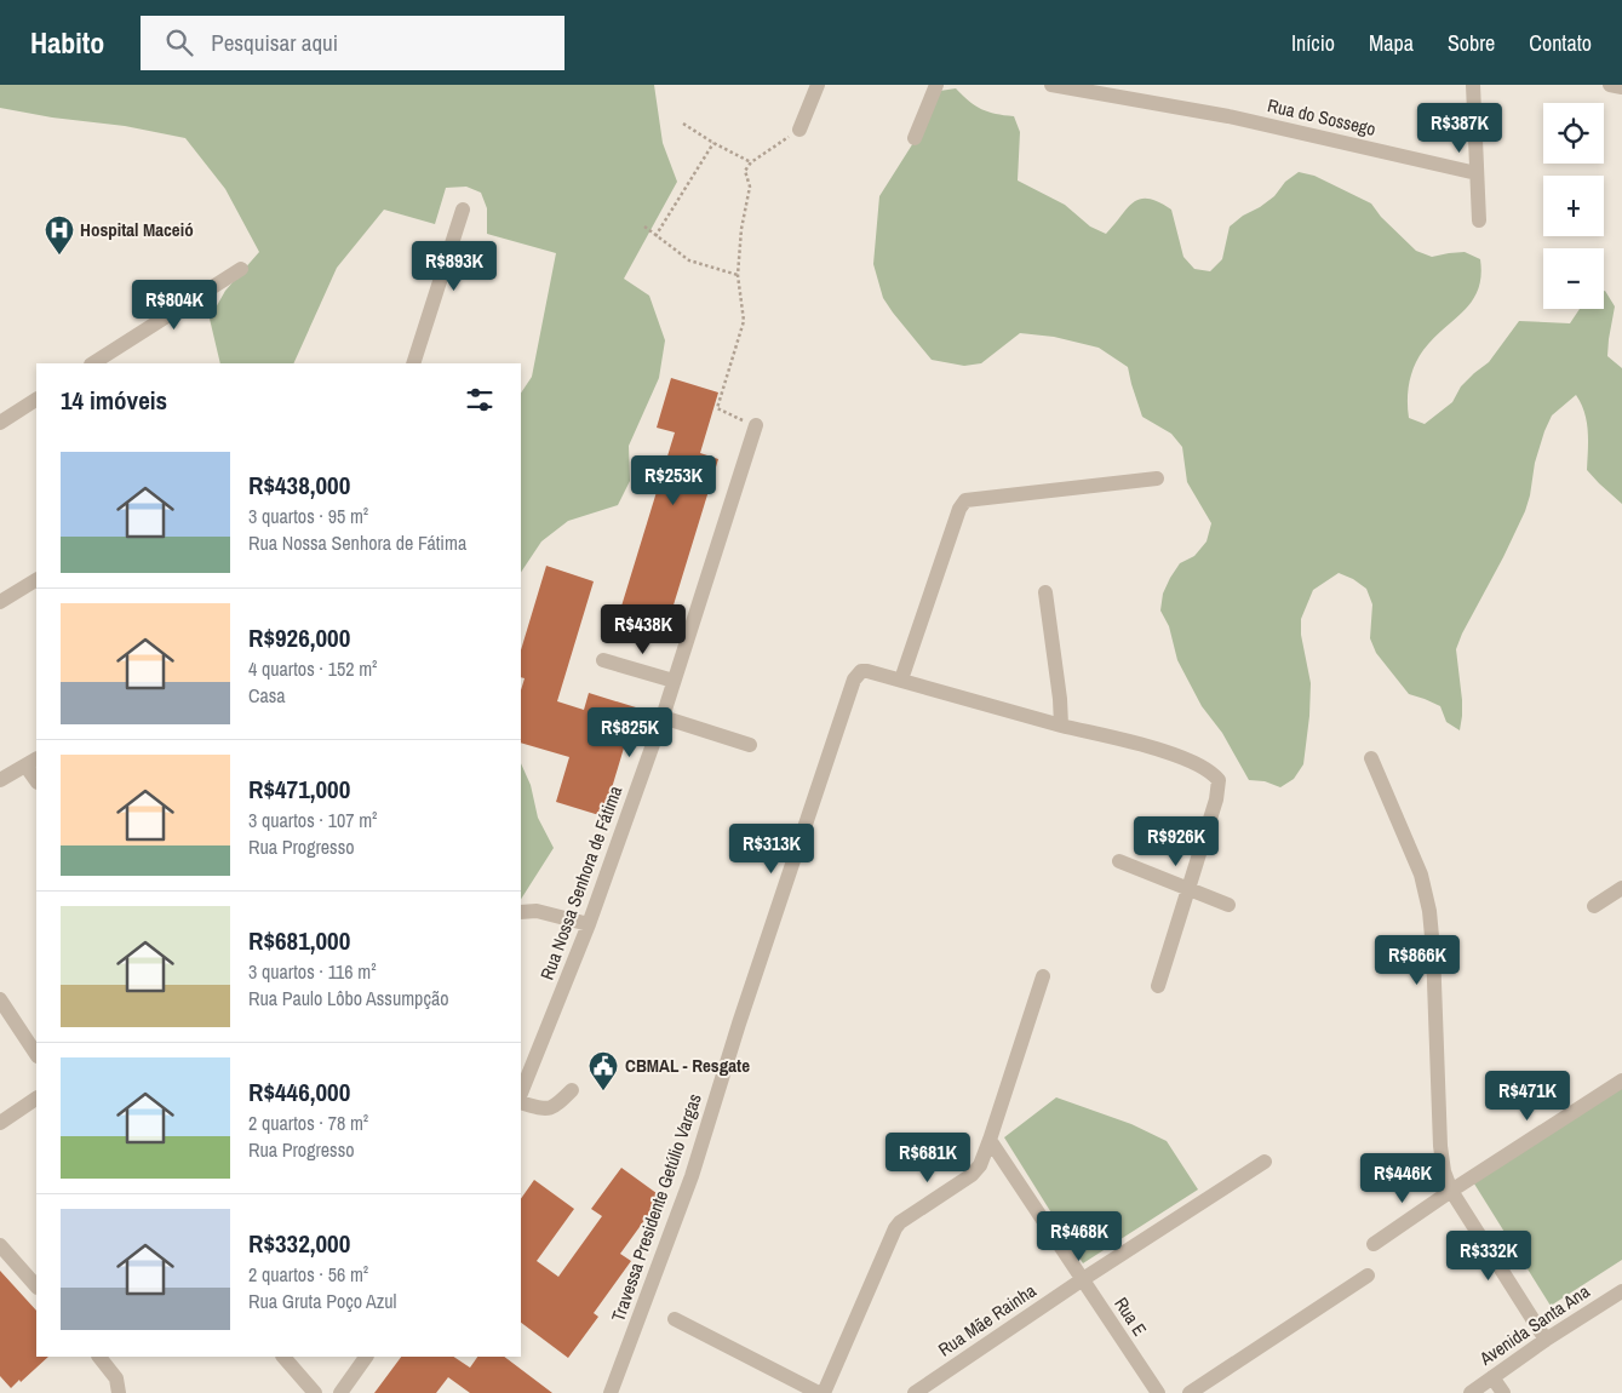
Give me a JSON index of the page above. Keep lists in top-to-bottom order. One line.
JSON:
{"streets":{"street":["Rua do Sossego","Rua Nossa Senhora de Fátima","Travessa Presidente Getúlio Vargas","Rua E","Rua Mãe Rainha","Avenida Santa Ana"]},"crossings":[["Rua E","Rua Mãe Rainha"]],"places":{"hospital":["Hospital Maceió"],"public building":["CBMAL - Resgate"]},"page":{"header":"Habito","search":"Pesquisar aqui","nav":["Início","Mapa","Sobre","Contato"],"map_buttons":["+","−"],"price":["R$387K","R$893K","R$804K","R$253K","R$438K","R$825K","R$926K","R$313K","R$866K","R$471K","R$681K","R$446K","R$468K","R$332K"],"heading":"14 imóveis","list":[{"name":"R$438,000","note":"3 quartos · 95 m² · Rua Nossa Senhora de Fátima"},{"name":"R$926,000","note":"4 quartos · 152 m² · Casa"},{"name":"R$471,000","note":"3 quartos · 107 m² · Rua Progresso"},{"name":"R$681,000","note":"3 quartos · 116 m² · Rua Paulo Lôbo Assumpção"},{"name":"R$446,000","note":"2 quartos · 78 m² · Rua Progresso"},{"name":"R$332,000","note":"2 quartos · 56 m² · Rua Gruta Poço Azul"}]}}
